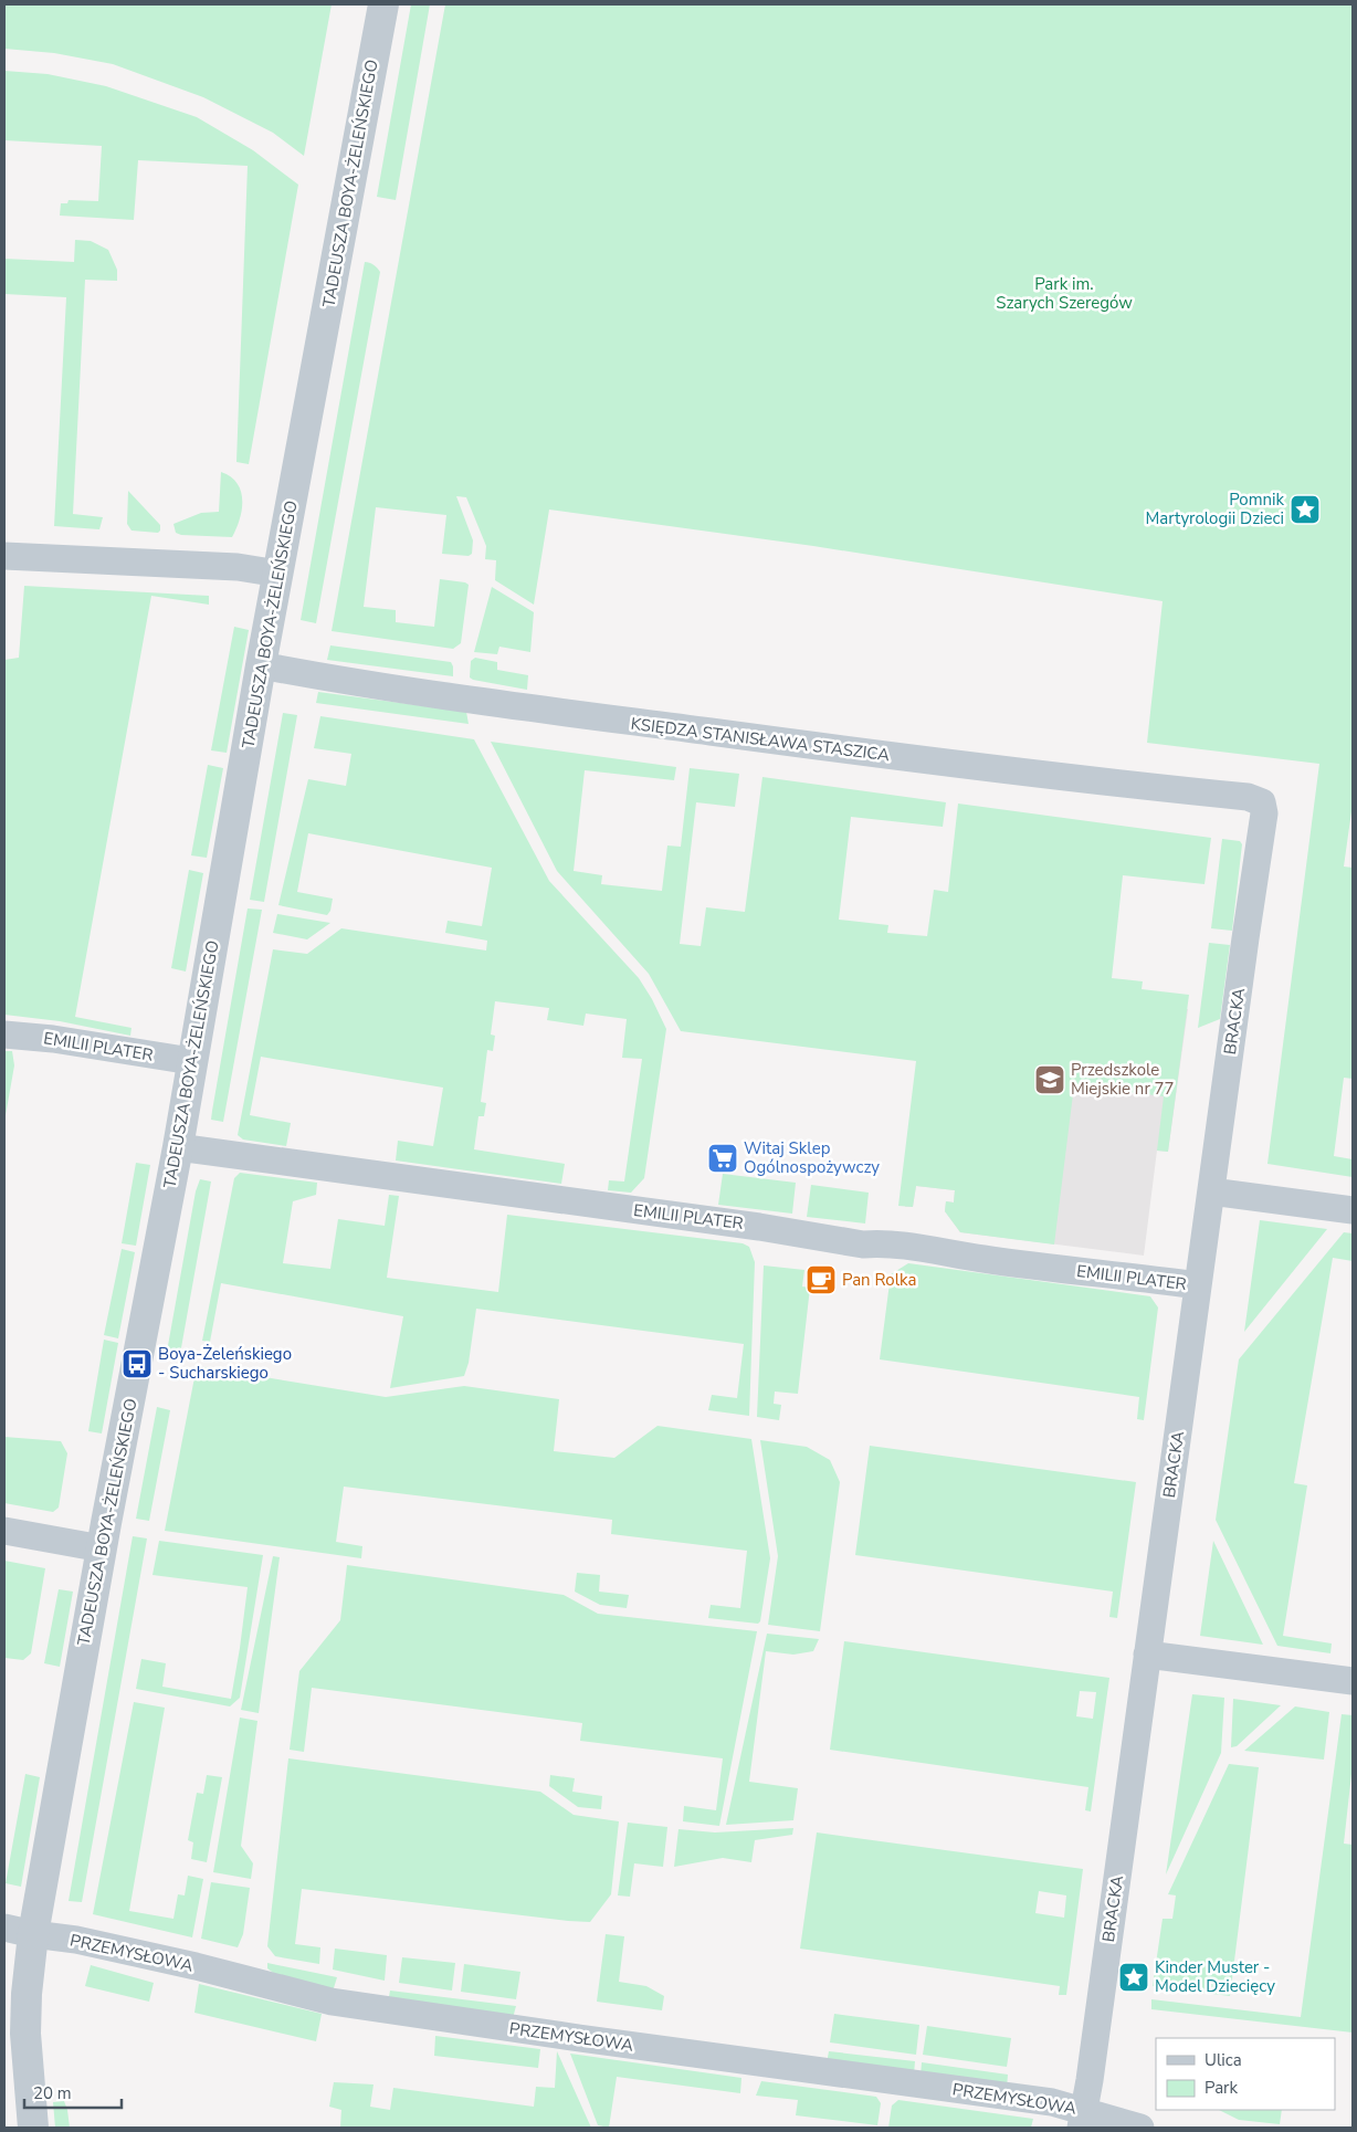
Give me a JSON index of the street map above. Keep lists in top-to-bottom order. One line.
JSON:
{"streets":{"street":["TADEUSZA BOYA-ŻELEŃSKIEGO","KSIĘDZA STANISŁAWA STASZICA","BRACKA","EMILII PLATER","PRZEMYSŁOWA"]},"crossings":[["TADEUSZA BOYA-ŻELEŃSKIEGO","KSIĘDZA STANISŁAWA STASZICA"],["TADEUSZA BOYA-ŻELEŃSKIEGO","EMILII PLATER"],["TADEUSZA BOYA-ŻELEŃSKIEGO","PRZEMYSŁOWA"],["KSIĘDZA STANISŁAWA STASZICA","BRACKA"],["BRACKA","EMILII PLATER"],["BRACKA","PRZEMYSŁOWA"]],"parks":["Park im. Szarych Szeregów"],"places":{"place":["Pomnik Martyrologii Dzieci","Kinder Muster - Model Dziecięcy"],"school or university":["Przedszkole Miejskie nr 77"],"supermarket":["Witaj Sklep Ogólnospożywczy"],"cafe":["Pan Rolka"],"bus stop":["Boya-Żeleńskiego - Sucharskiego"]},"legend":["Ulica","Park"],"scale_bar":"20 m"}
